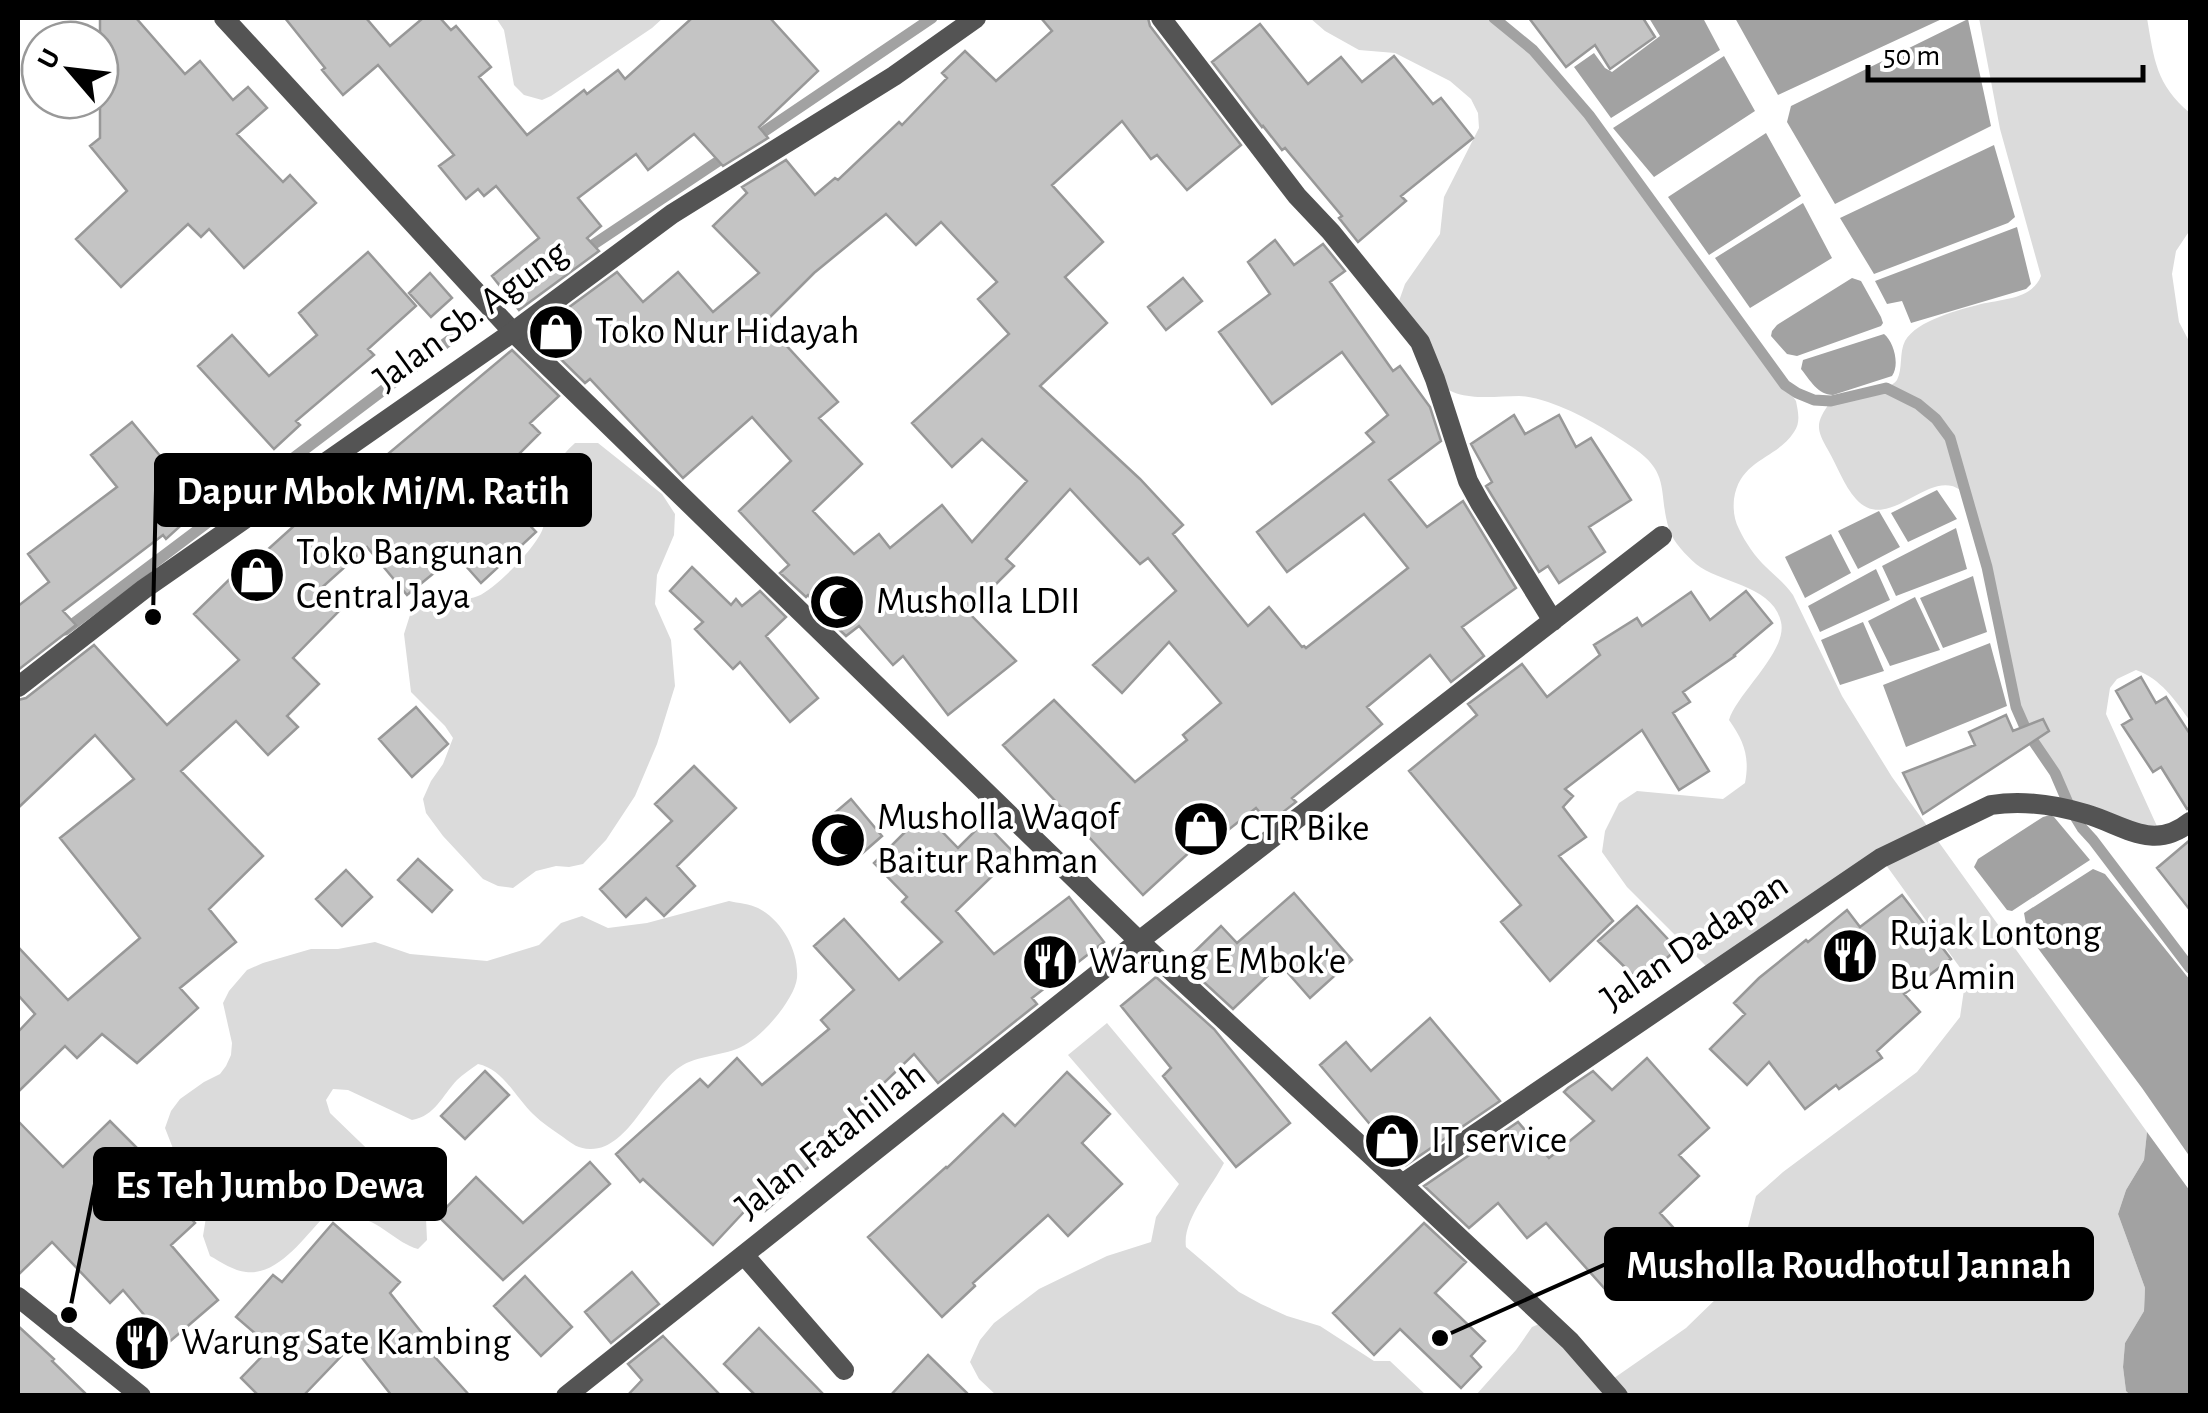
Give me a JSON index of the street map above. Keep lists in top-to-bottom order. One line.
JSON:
{"streets":{"street":["Jalan Sb. Agung","Jalan Dadapan","Jalan Fatahillah"]},"places":{"shop":["Toko Nur Hidayah","Toko Bangunan Central Jaya","CTR Bike","IT service"],"mosque":["Musholla LDII","Musholla Waqof Baitur Rahman"],"other":["Dapur Mbok Mi/M. Ratih","Es Teh Jumbo Dewa","Musholla Roudhotul Jannah"],"restaurant":["Rujak Lontong Bu Amin","Warung E Mbok'e","Warung Sate Kambing"]},"scale_bar":"50 m","north":"top left"}
